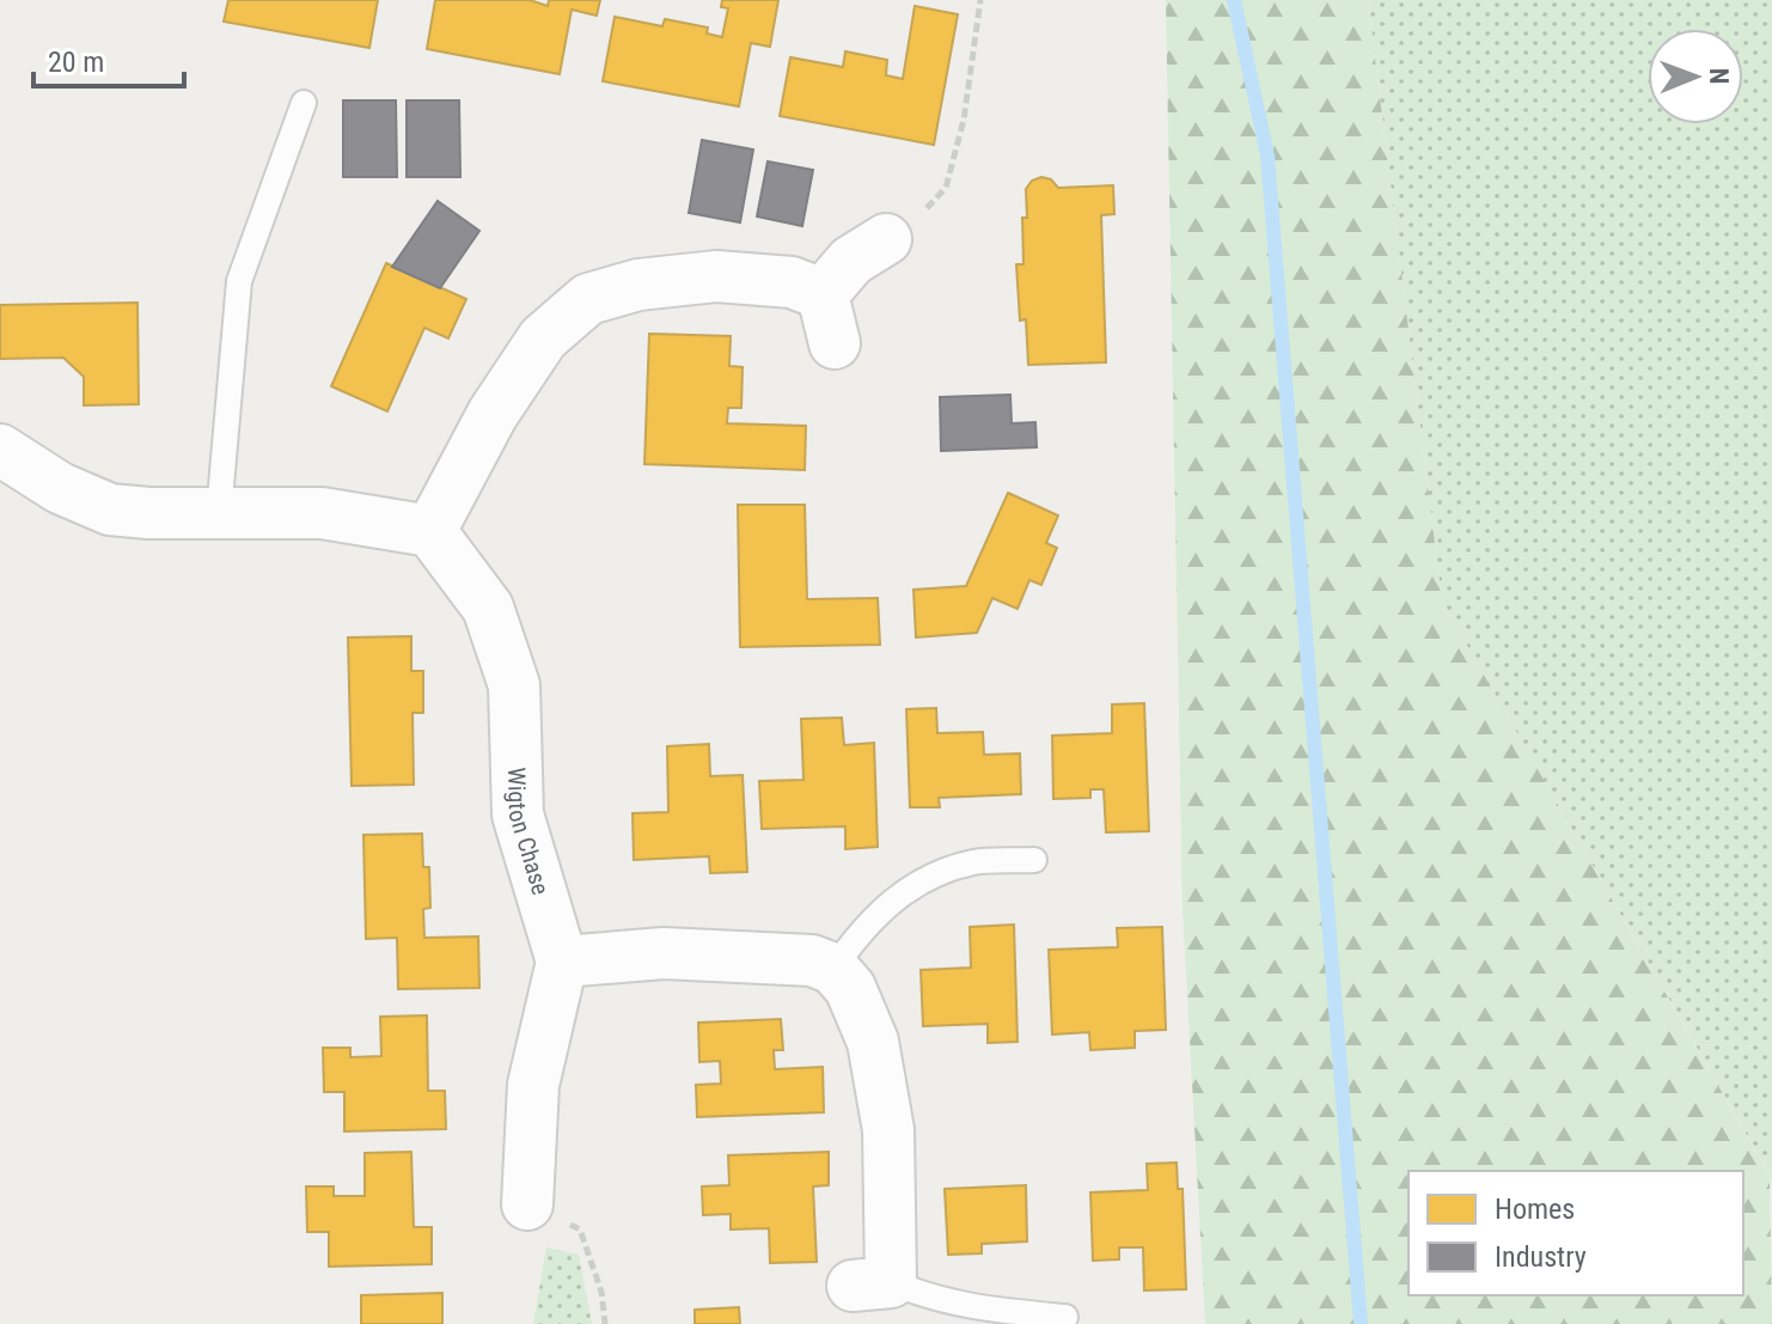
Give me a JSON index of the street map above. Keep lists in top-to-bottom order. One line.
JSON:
{"streets":{"street":["Wigton Chase"]},"legend":["Homes","Industry"],"scale_bar":"20 m","north":"right"}
